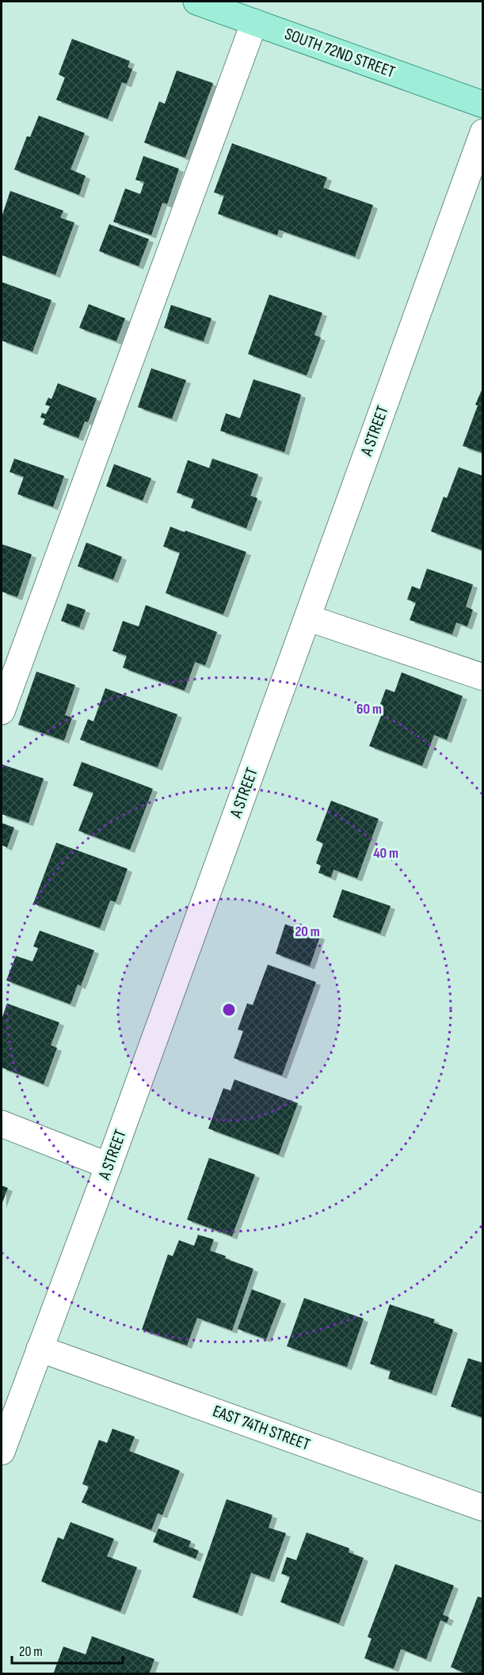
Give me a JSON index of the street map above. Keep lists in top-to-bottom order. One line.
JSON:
{"streets":{"main road":["SOUTH 72ND STREET"],"street":["A STREET","EAST 74TH STREET"]},"crossings":[["A STREET","EAST 74TH STREET"]],"scale_bar":"20 m","rings":["60 m","40 m","20 m"]}
